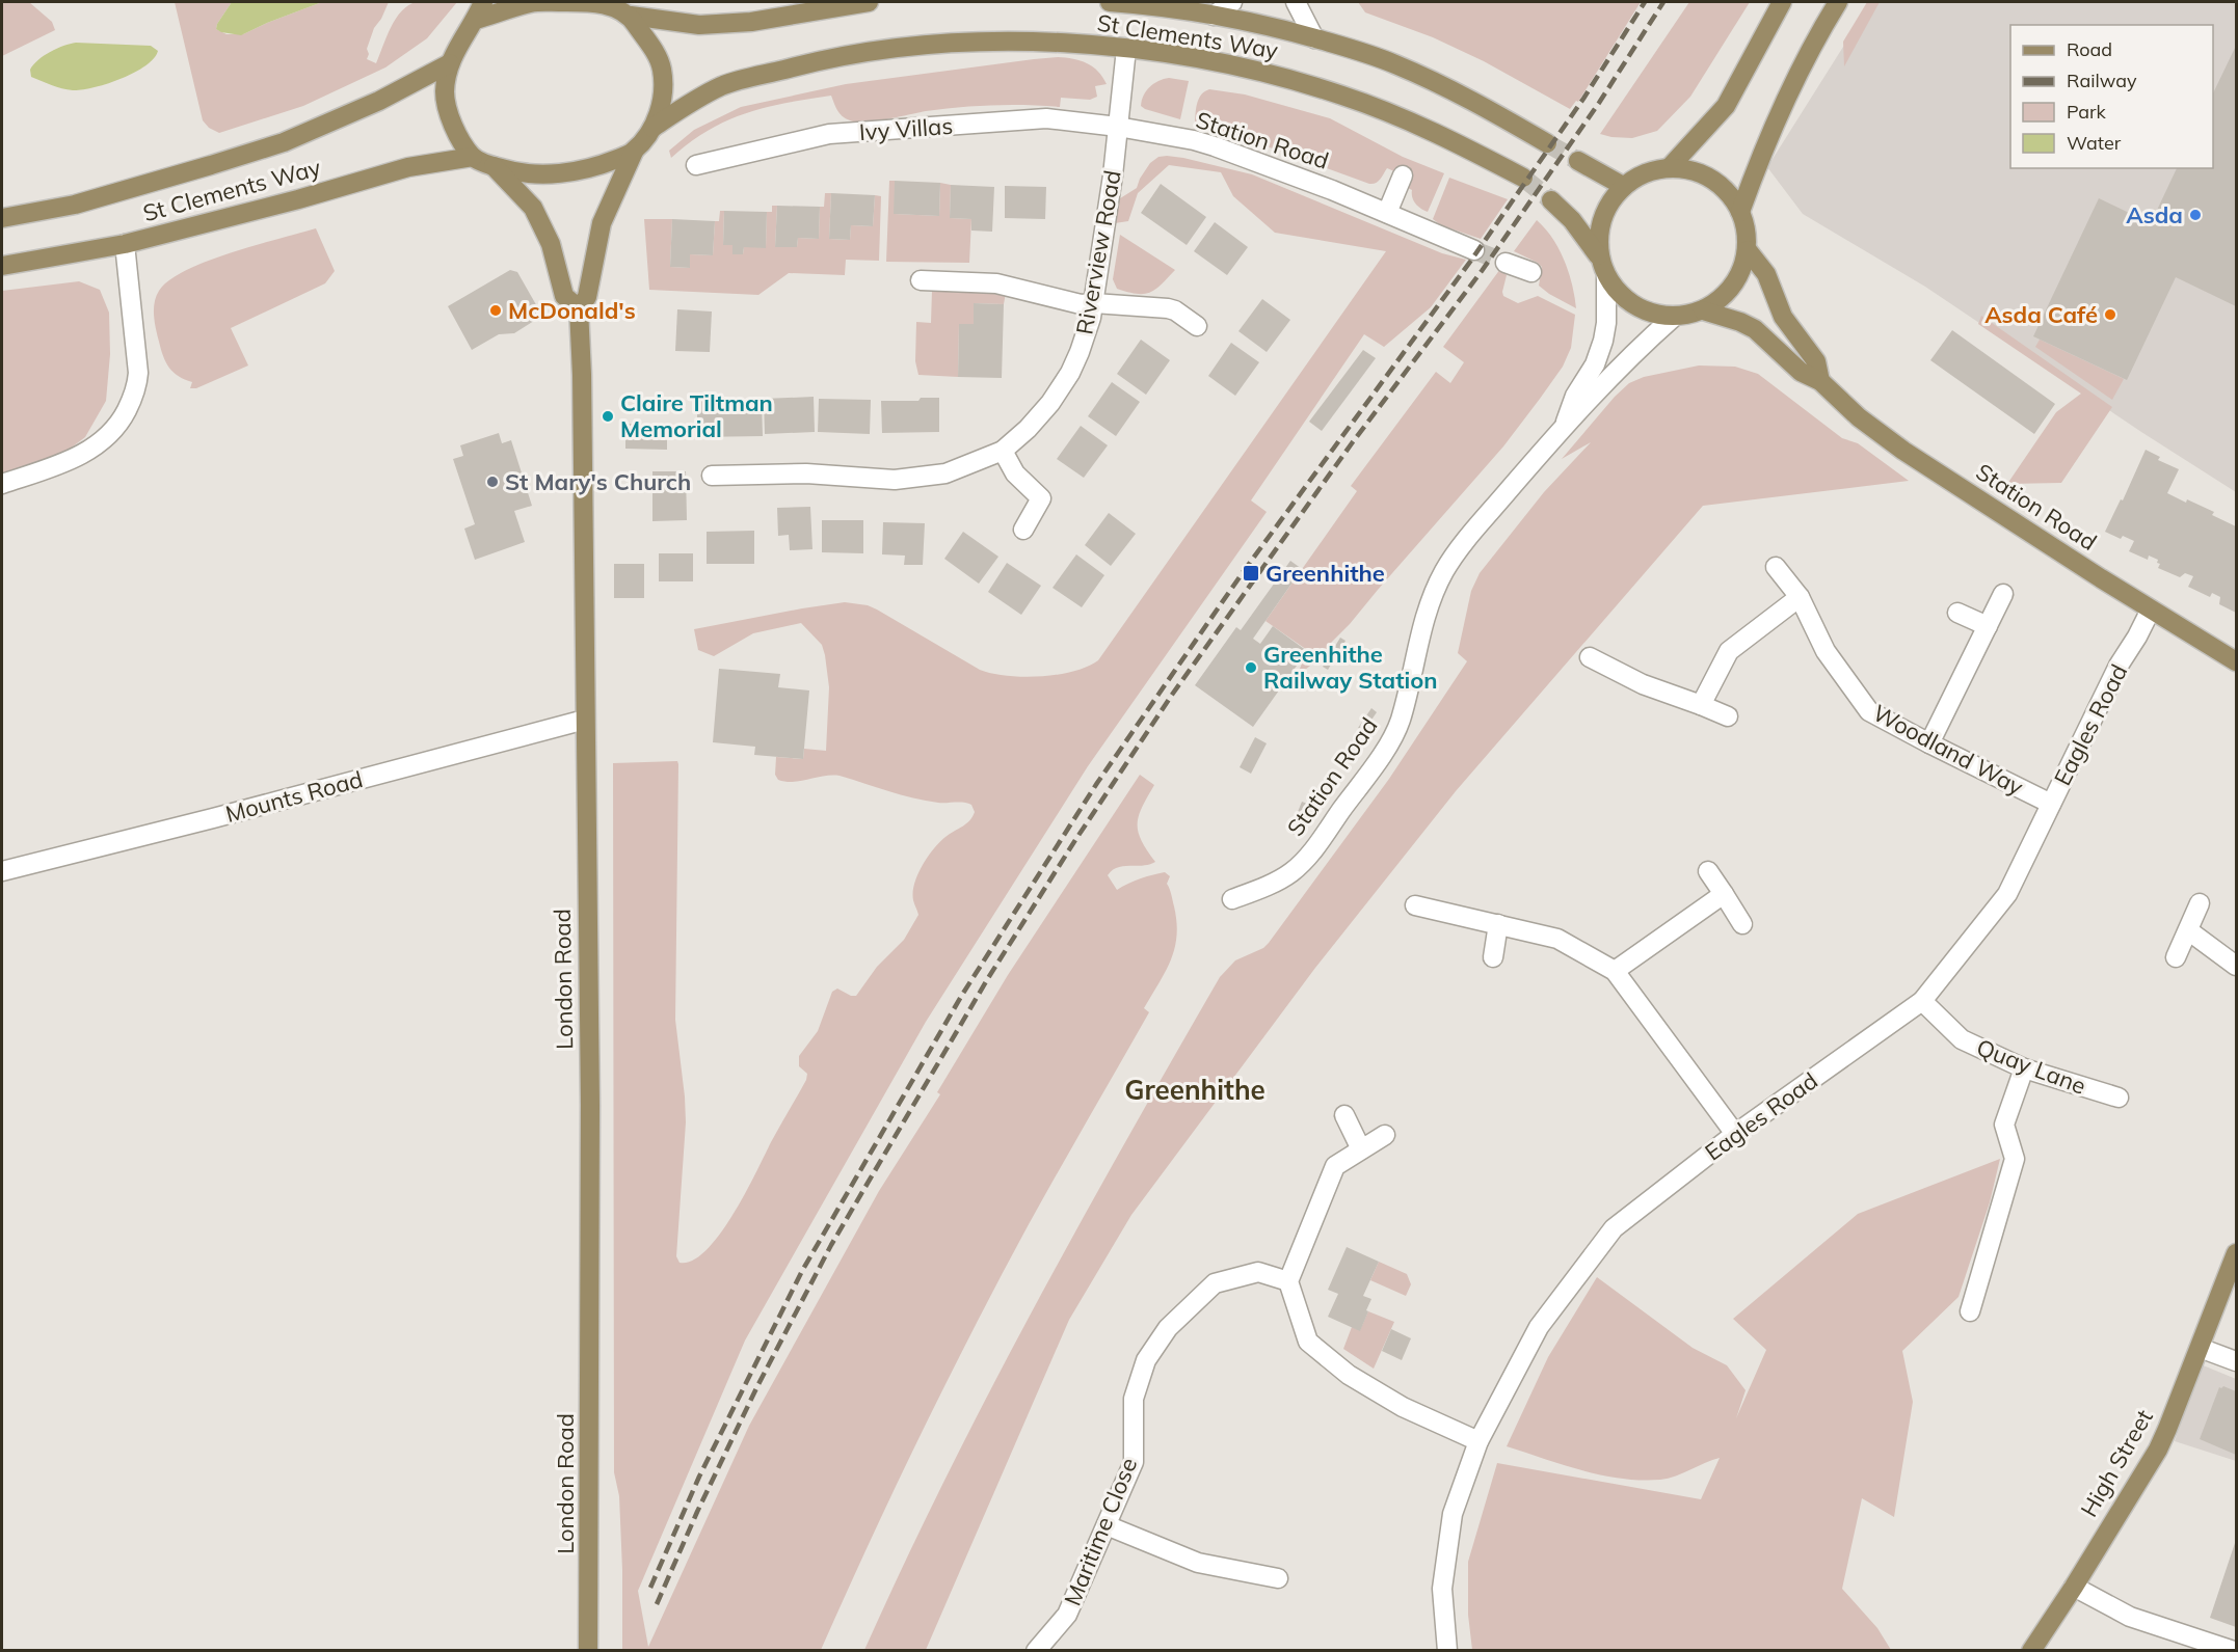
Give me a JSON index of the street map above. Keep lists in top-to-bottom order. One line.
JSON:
{"streets":{"main road":["St Clements Way","Station Road","London Road","High Street"],"street":["Ivy Villas","Riverview Road","Eagles Road","Woodland Way","Mounts Road","Quay Lane","Maritime Close"]},"crossings":[["St Clements Way","Riverview Road"],["St Clements Way","London Road"],["Ivy Villas","Station Road"],["Ivy Villas","Riverview Road"],["Station Road","Riverview Road"],["Station Road","Eagles Road"],["Eagles Road","Woodland Way"],["Eagles Road","Quay Lane"],["Mounts Road","London Road"]],"districts":["Greenhithe"],"places":{"other":["Asda","McDonald's","Asda Café","Claire Tiltman Memorial","St Mary's Church","Greenhithe Railway Station"],"transit":["Greenhithe"]},"legend":["Road","Railway","Park","Water"]}
